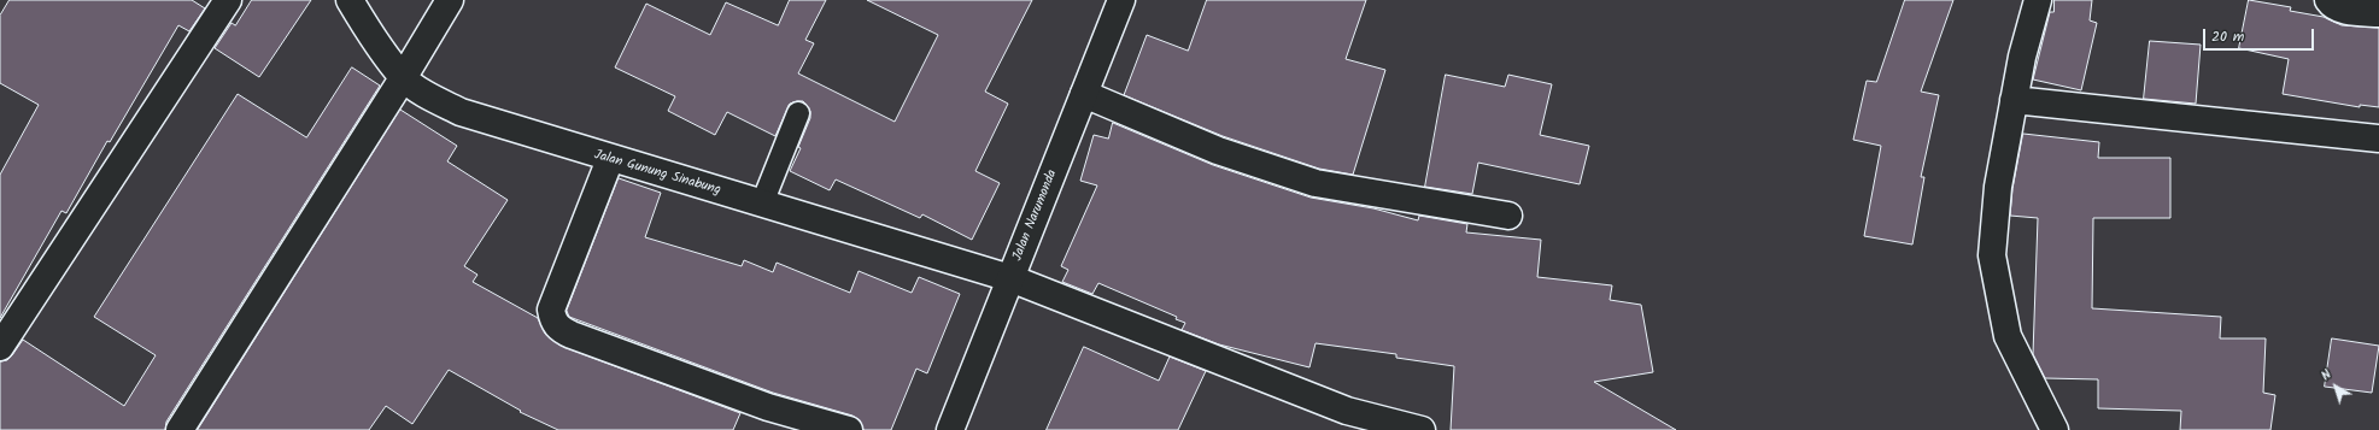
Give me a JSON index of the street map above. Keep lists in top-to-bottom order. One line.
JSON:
{"streets":{"street":["Jalan Gunung Sinabung","Jalan Narumonda"]},"crossings":[["Jalan Gunung Sinabung","Jalan Narumonda"]],"scale_bar":"20 m","north":"top left"}
